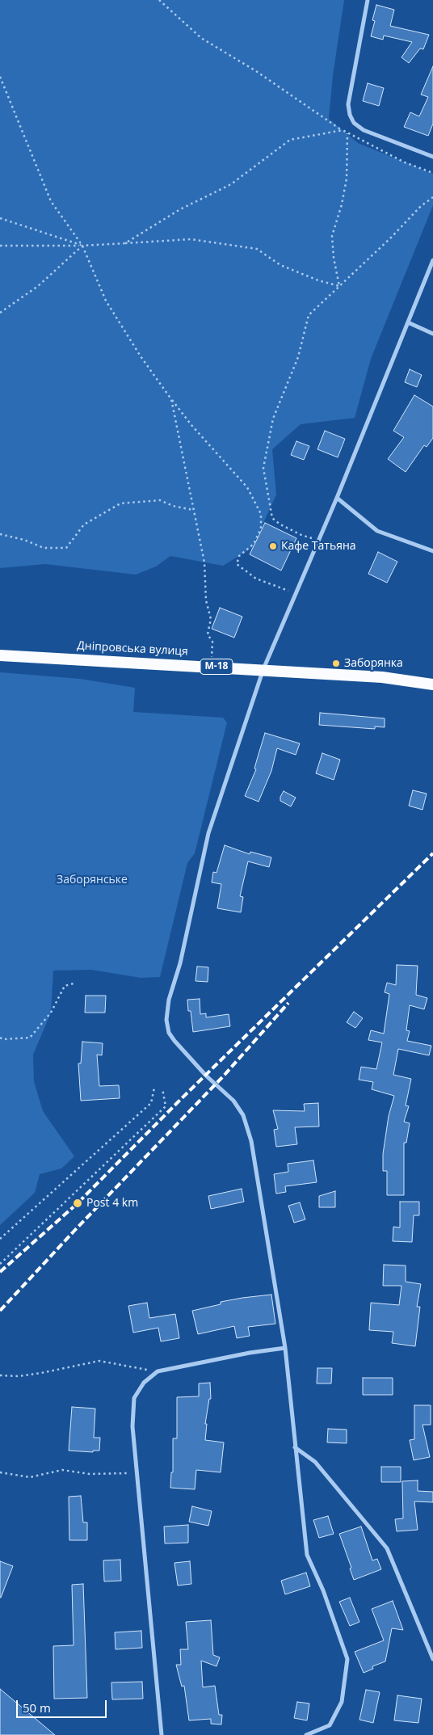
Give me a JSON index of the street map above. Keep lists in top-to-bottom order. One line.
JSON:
{"streets":{"highway":["Дніпровська вулиця","М-18"]},"parks":["Заборянське"],"places":["Кафе Татьяна","Заборянка","Post 4 km"],"scale_bar":"50 m"}
